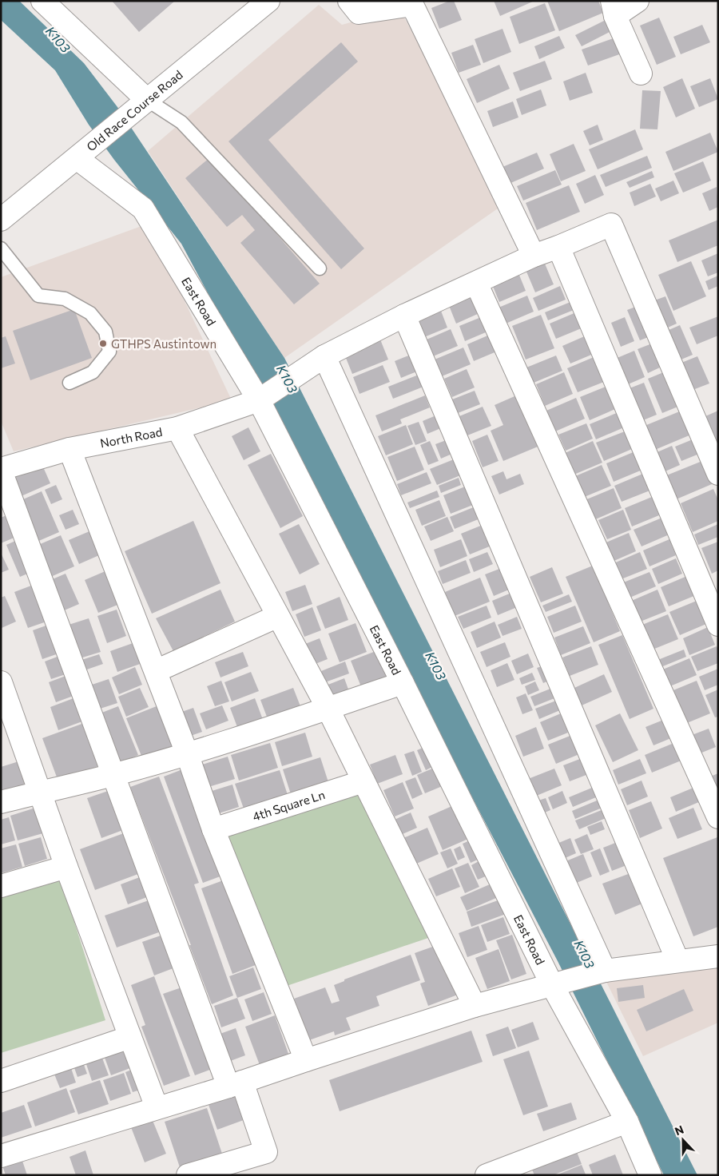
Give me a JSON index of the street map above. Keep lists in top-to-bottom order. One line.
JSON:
{"streets":{"street":["Old Race Course Road","East Road","North Road","4th Square Ln"]},"crossings":[["Old Race Course Road","East Road"],["East Road","North Road"]],"water":["K103"],"places":["GTHPS Austintown"],"north":"top"}
